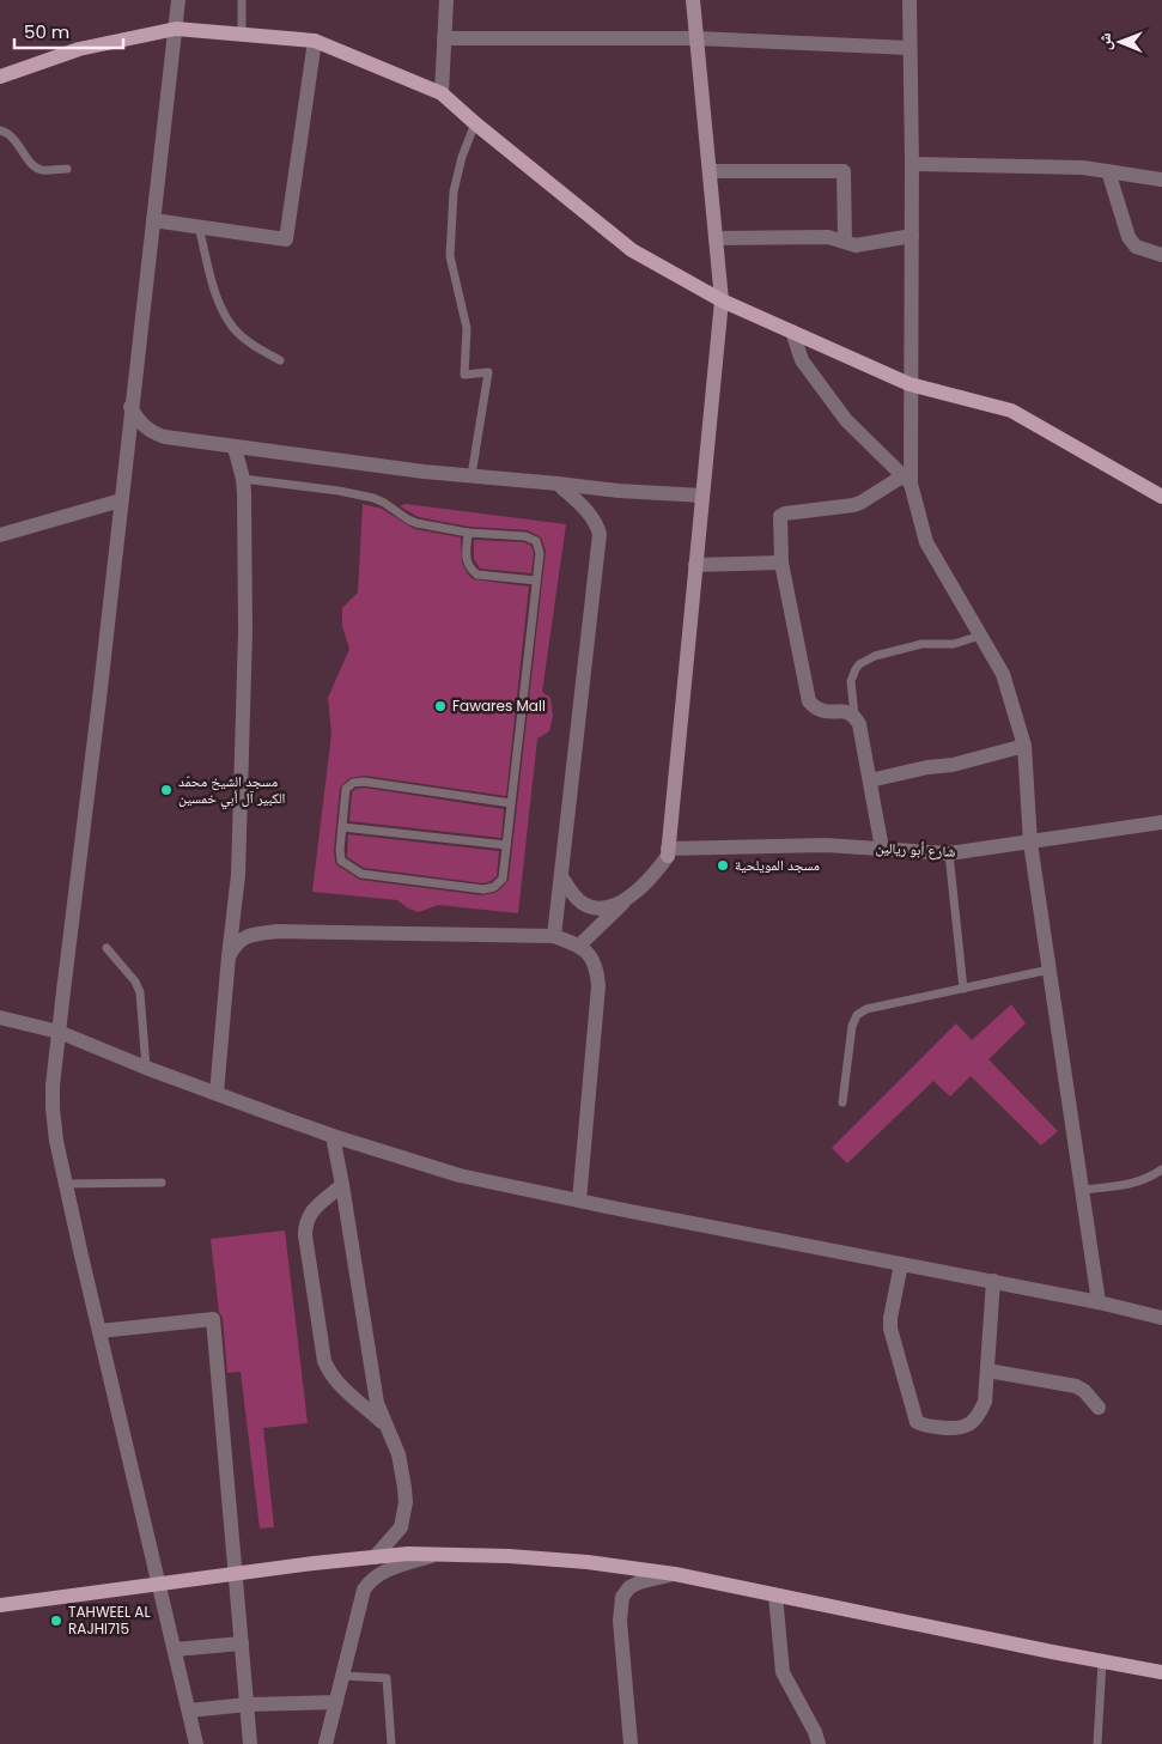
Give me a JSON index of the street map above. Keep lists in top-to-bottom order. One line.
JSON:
{"streets":{"street":["شارع أبو ريالين"]},"places":["Fawares Mall","مسجد الشيخ محمّد الكبير آل أبي خمسين","مسجد المويلحية","TAHWEEL AL RAJHI715"],"scale_bar":"50 m","north":"left"}
